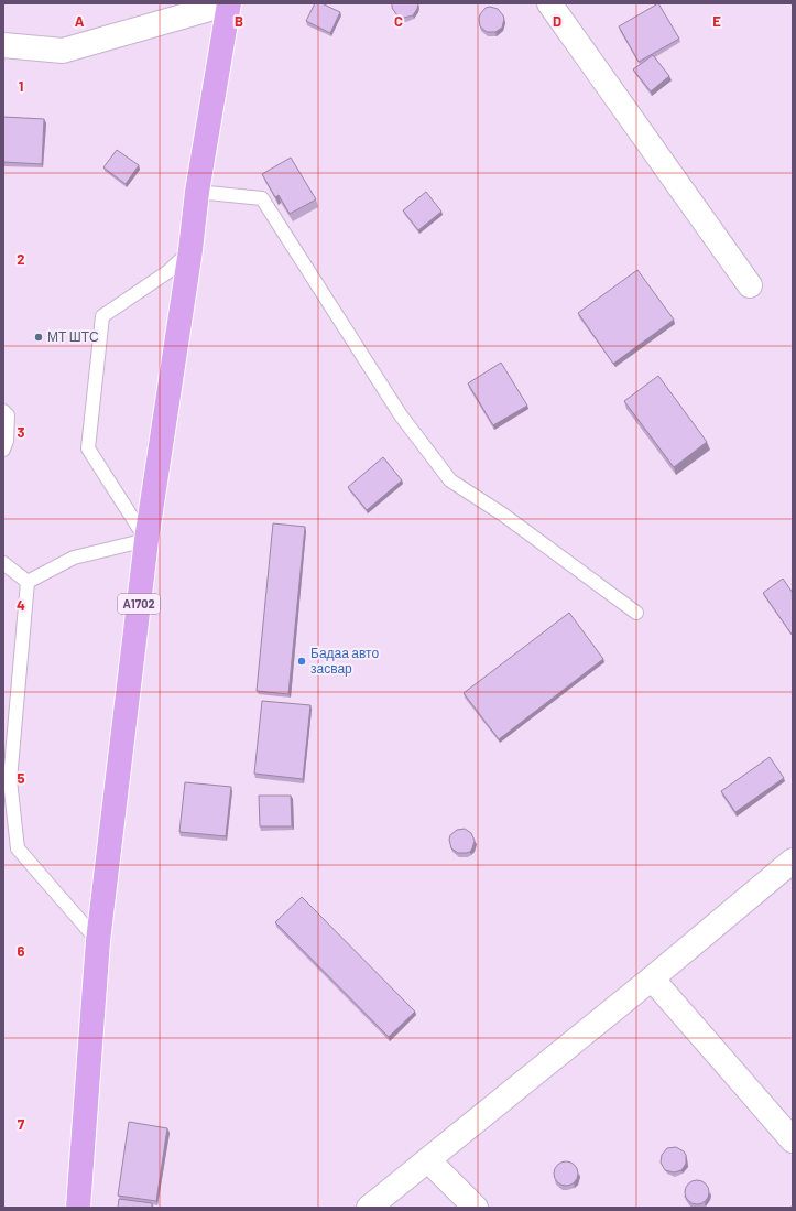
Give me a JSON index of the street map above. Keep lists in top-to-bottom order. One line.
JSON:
{"streets":{"highway":["A1702"]},"places":["МТ ШТС","Бадаа авто засвар"],"grid":{"columns":["A","B","C","D","E"],"rows":["1","2","3","4","5","6","7"]}}
